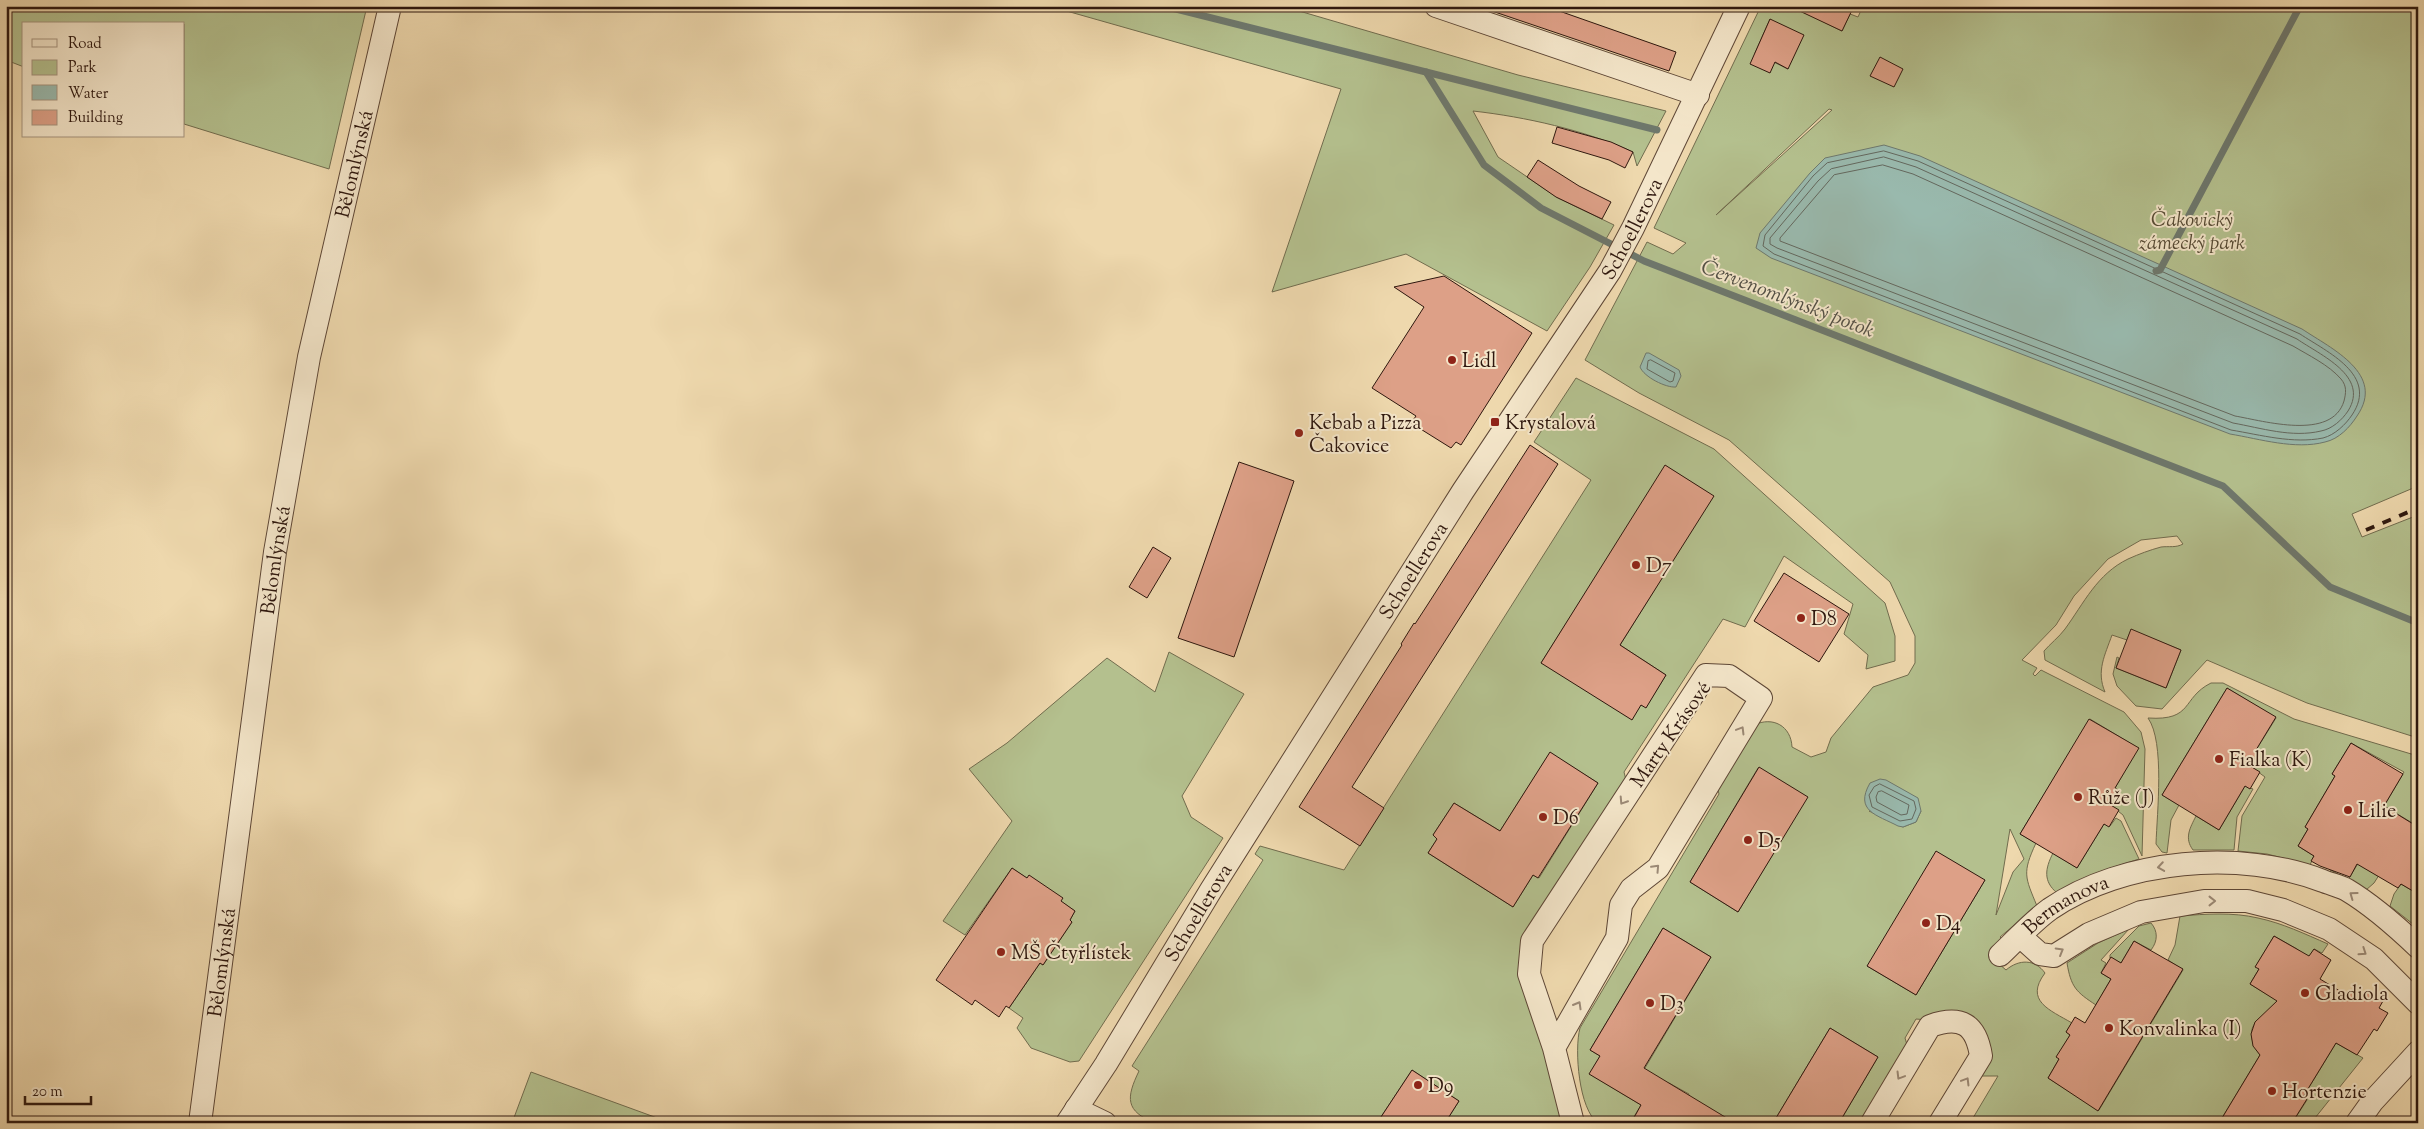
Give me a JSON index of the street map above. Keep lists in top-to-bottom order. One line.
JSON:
{"streets":{"street":["Bělomlýnská","Schoellerova","Marty Krásové","Bermanova"]},"water":["Červenomlýnský potok"],"parks":["Čakovický zámecký park"],"places":{"other":["Lidl","Kebab a Pizza Čakovice","D7","D8","Fialka (K)","Růže (J)","Lilie","D6","D5","D4","MŠ Čtyřlístek","Gladiola","D3","Konvalinka (I)","D9","Hortenzie"],"transit":["Krystalová"]},"legend":["Road","Park","Water","Building"],"scale_bar":"20 m"}
